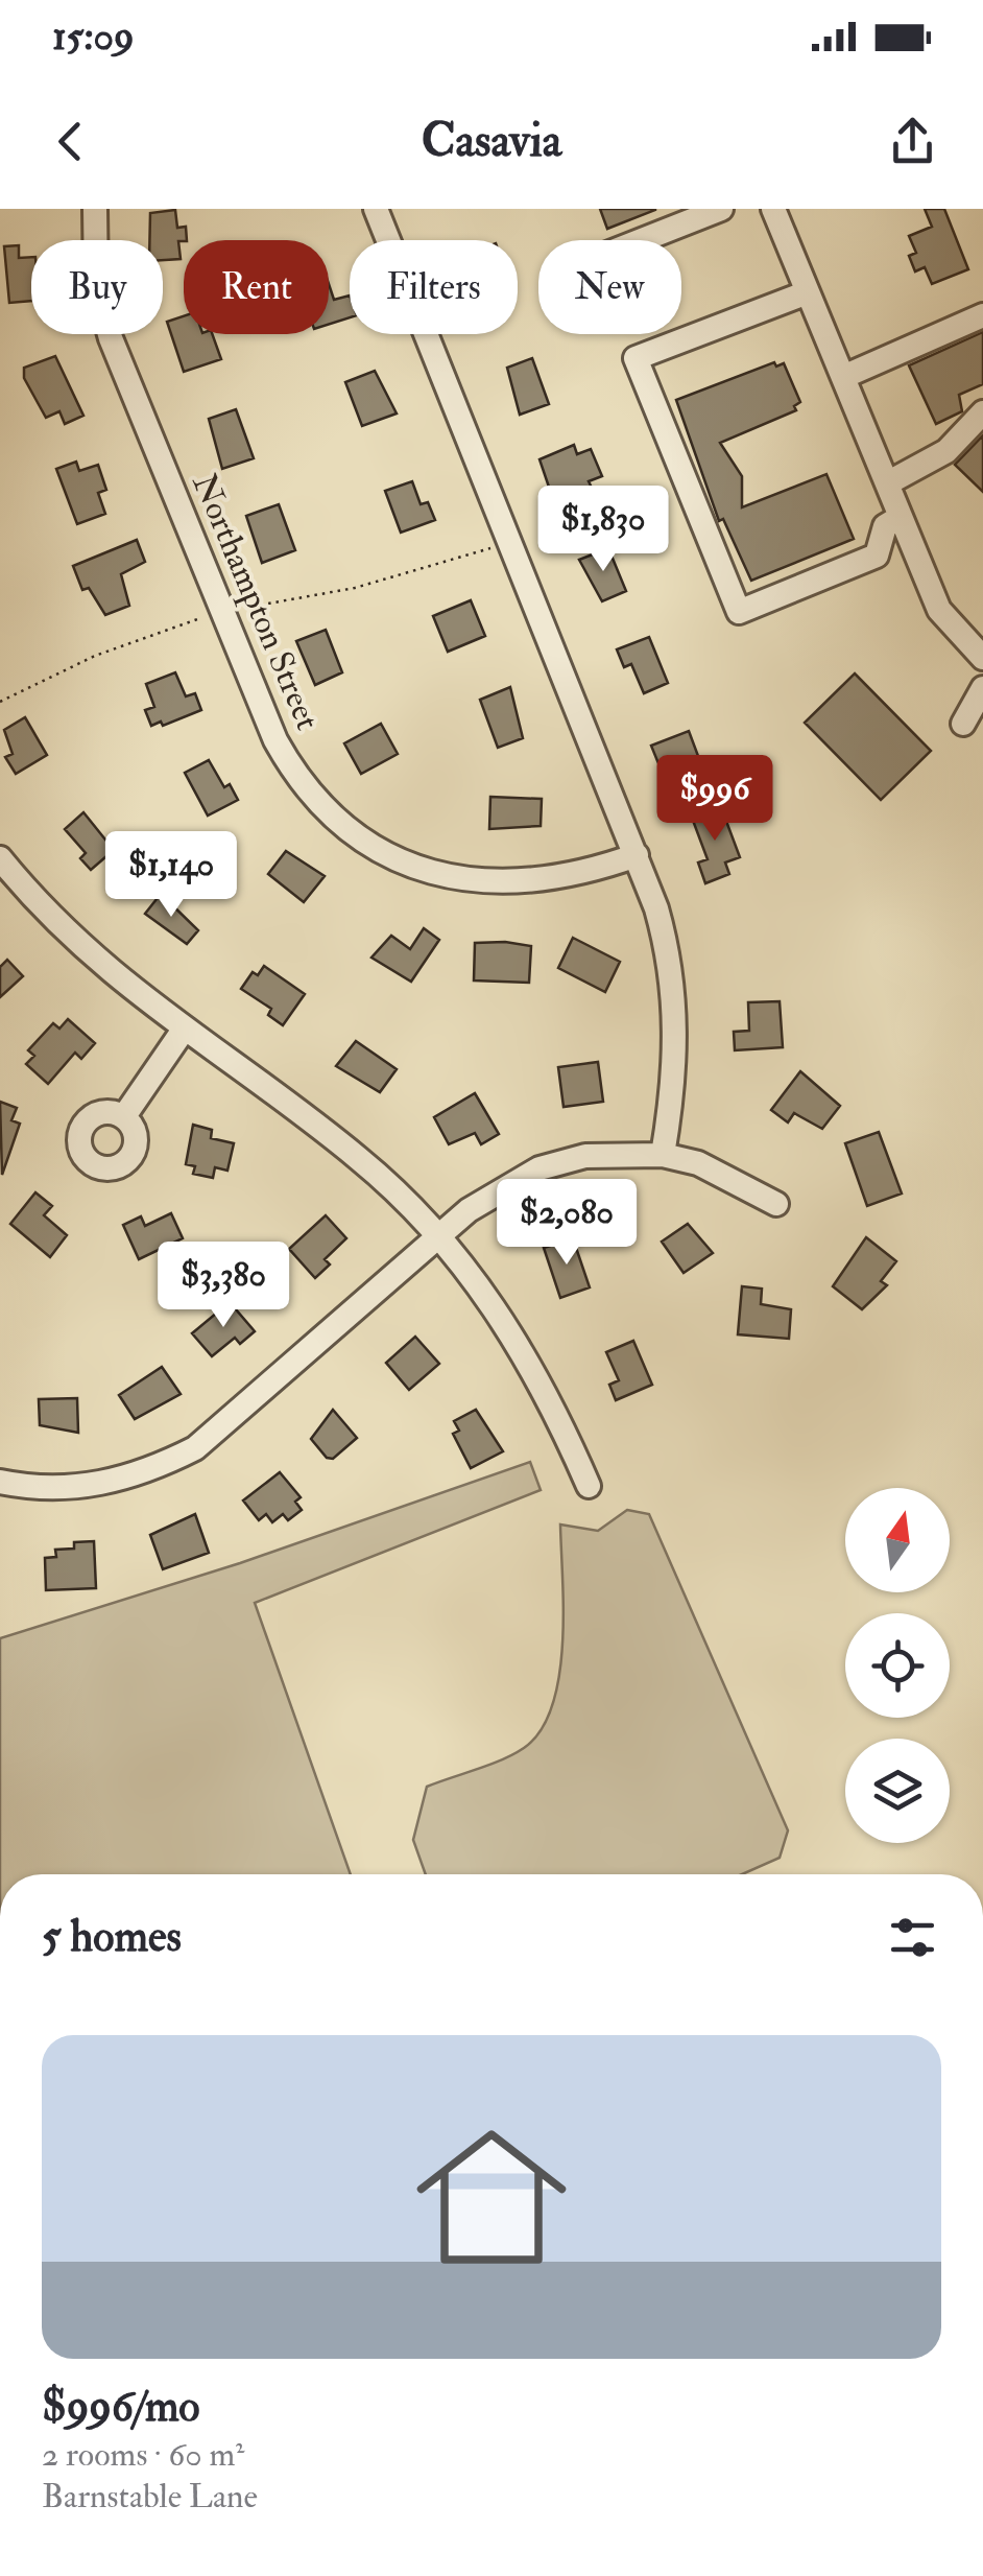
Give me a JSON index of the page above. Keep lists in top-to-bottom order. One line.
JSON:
{"streets":{"street":["Northampton Street"]},"north":"top","page":{"status":"15:09","header":"Casavia","chip":["Buy","Rent","Filters","New"],"price":["$1,830","$996","$1,140","$2,080","$3,380"],"heading":"5 homes","list":[{"name":"$996/mo","note":"2 rooms · 60 m² · Barnstable Lane"}]}}
